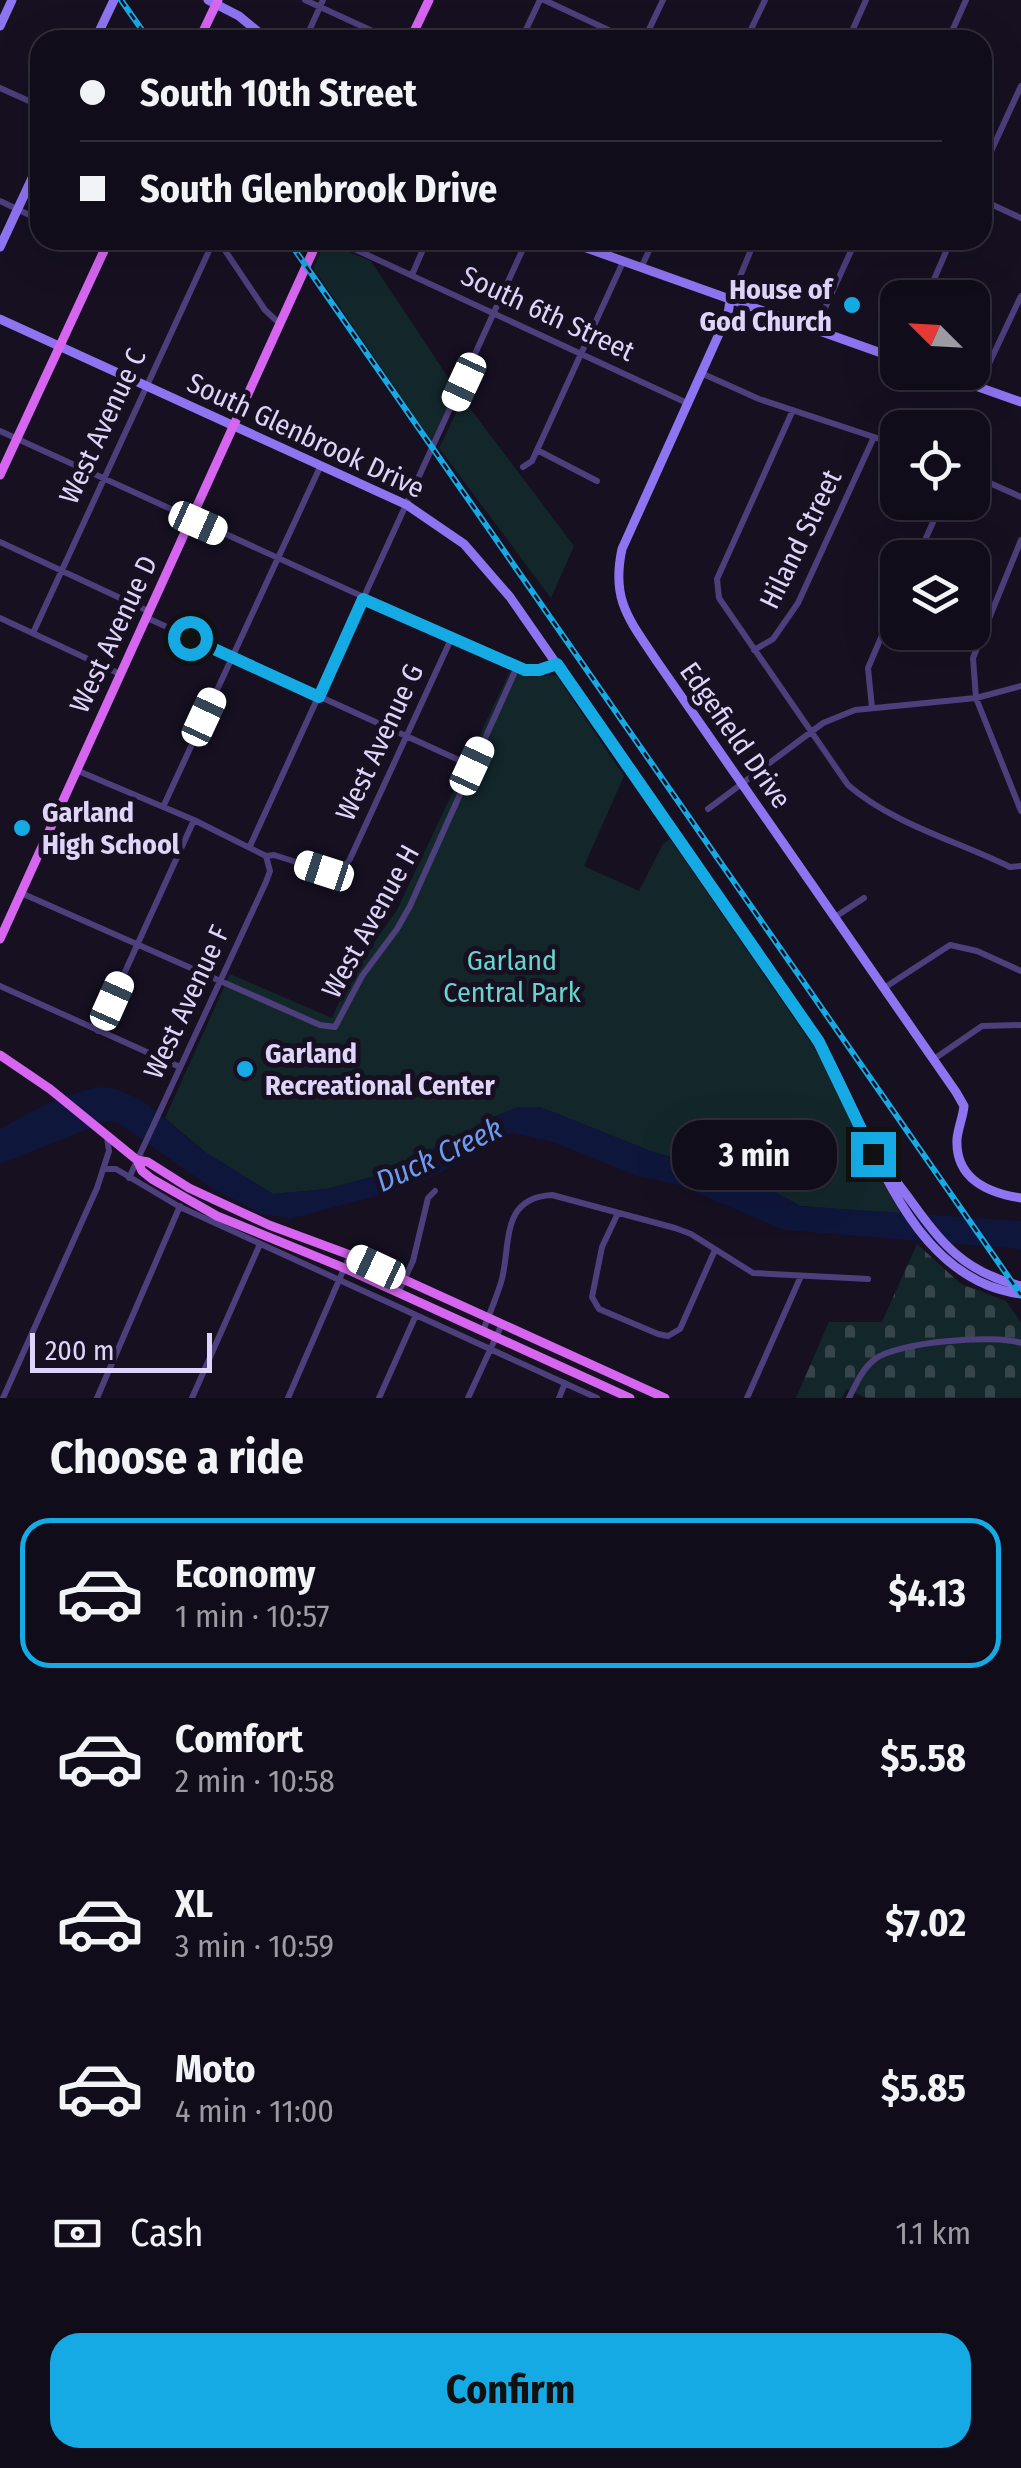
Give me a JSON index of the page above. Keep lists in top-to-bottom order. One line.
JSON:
{"streets":{"main road":["West Avenue D"],"street":["South 6th Street","West Avenue C","South Glenbrook Drive","Hiland Street","Edgefield Drive","West Avenue G","West Avenue H","West Avenue F"]},"crossings":[["South 6th Street","Edgefield Drive"],["West Avenue C","South Glenbrook Drive"],["South Glenbrook Drive","West Avenue D"],["West Avenue G","West Avenue F"],["West Avenue H","West Avenue F"]],"water":["Duck Creek"],"parks":["Garland Central Park"],"places":["House of God Church","Garland High School","Garland Recreational Center"],"scale_bar":"200 m","north":"top left","page":{"banner":["South 10th Street","South Glenbrook Drive"],"bubble":"3 min","scale":"200 m","heading":"Choose a ride","list":[{"name":"Economy","note":"1 min · 10:57","value":"$4.13"},{"name":"Comfort","note":"2 min · 10:58","value":"$5.58"},{"name":"XL","note":"3 min · 10:59","value":"$7.02"},{"name":"Moto","note":"4 min · 11:00","value":"$5.85"}],"pay":["Cash","1.1 km"],"buttons":"Confirm"}}
